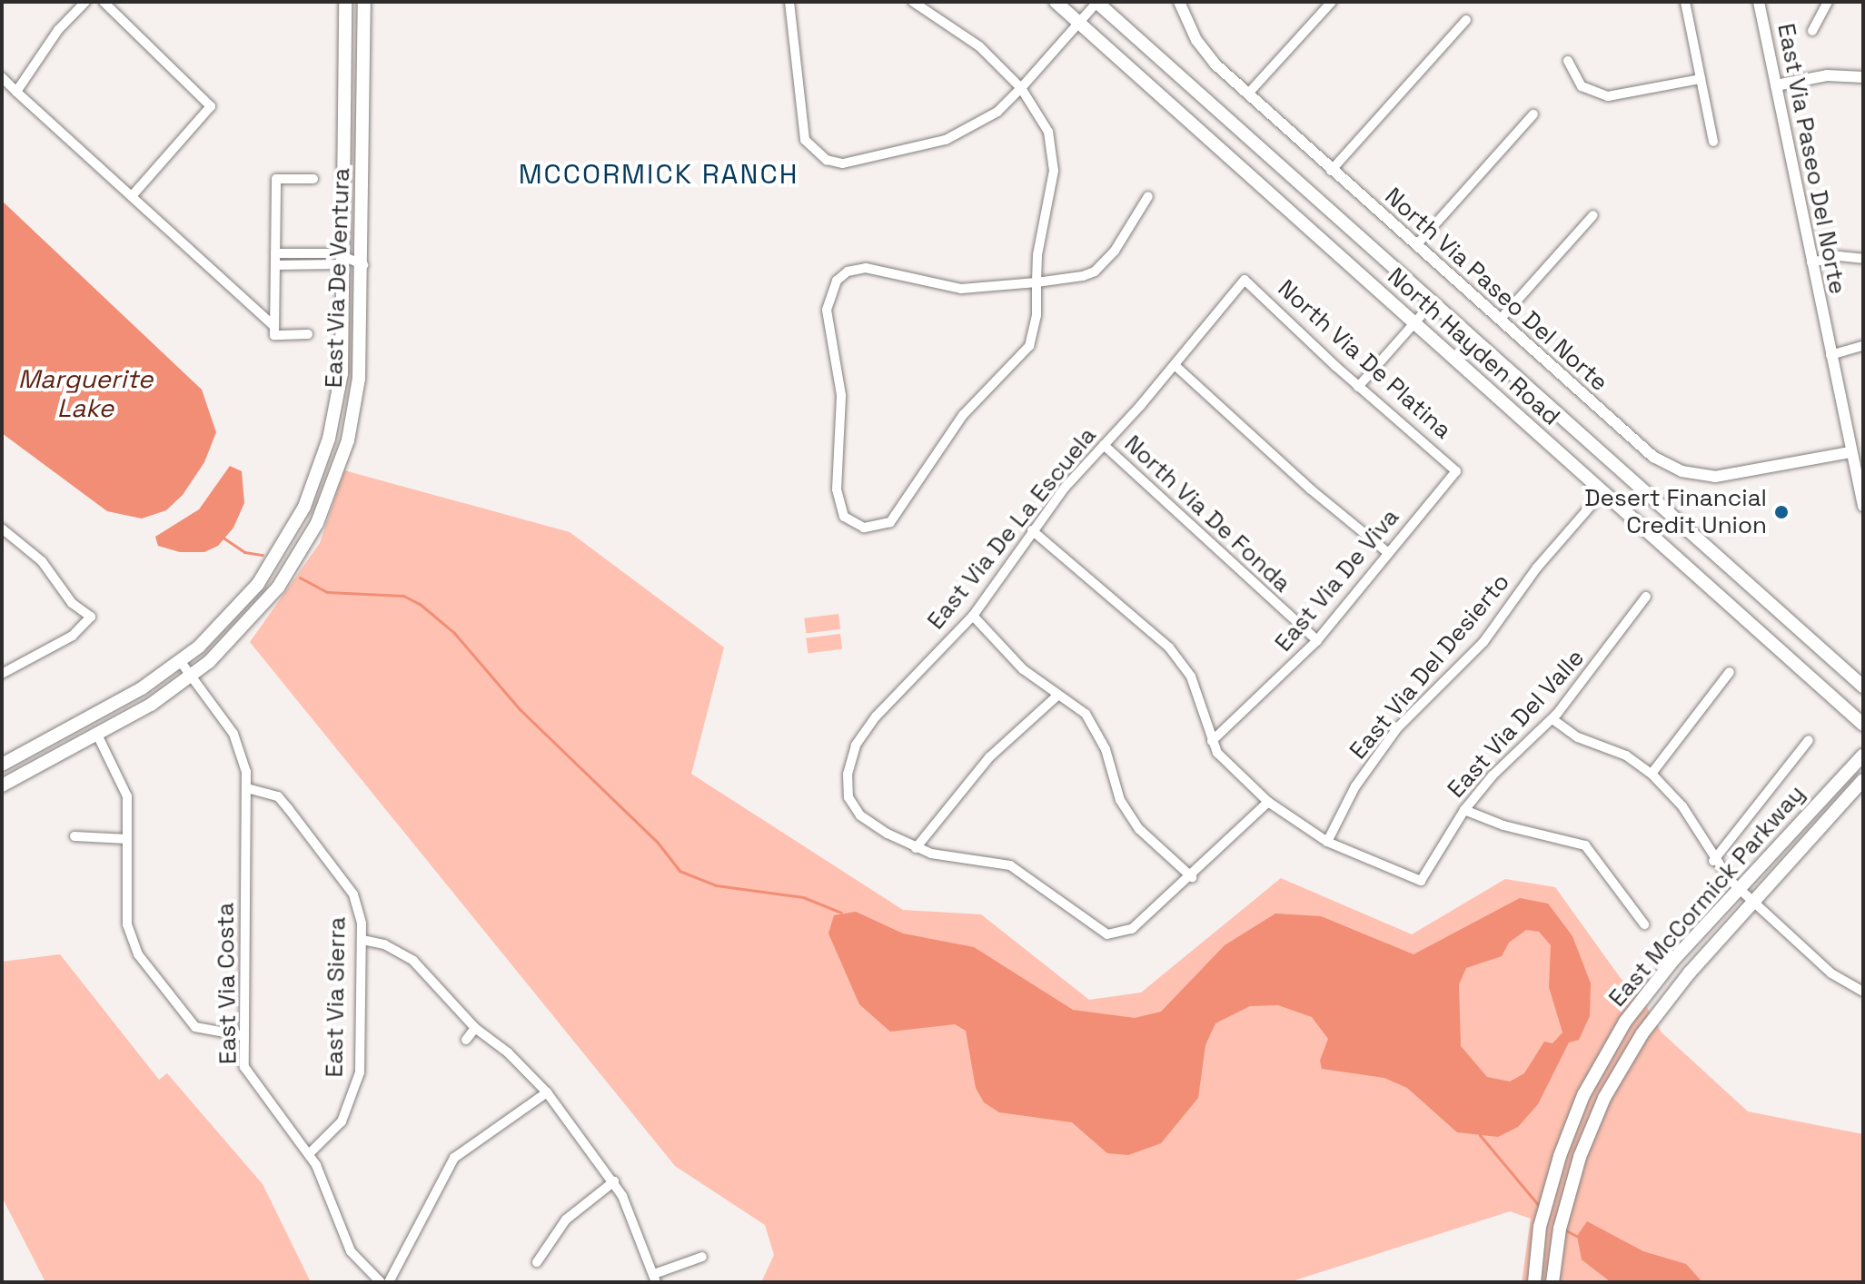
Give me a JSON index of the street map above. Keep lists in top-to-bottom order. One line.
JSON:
{"streets":{"main road":["East Via De Ventura","North Hayden Road","East McCormick Parkway"],"street":["East Via Paseo Del Norte","North Via Paseo Del Norte","North Via De Platina","North Via De Fonda","East Via De La Escuela","East Via De Viva","East Via Del Desierto","East Via Del Valle","East Via Costa","East Via Sierra"]},"crossings":[["East Via Paseo Del Norte","North Via Paseo Del Norte"],["East Via De Ventura","East Via Costa"],["North Hayden Road","East Via Del Desierto"],["North Via De Platina","East Via De La Escuela"],["North Via De Platina","East Via De Viva"],["North Via De Fonda","East Via De La Escuela"],["North Via De Fonda","East Via De Viva"],["East Via Del Desierto","East Via Del Valle"],["East Via Costa","East Via Sierra"]],"districts":["MCCORMICK RANCH"],"water":["Marguerite Lake"],"places":["Desert Financial Credit Union"]}
